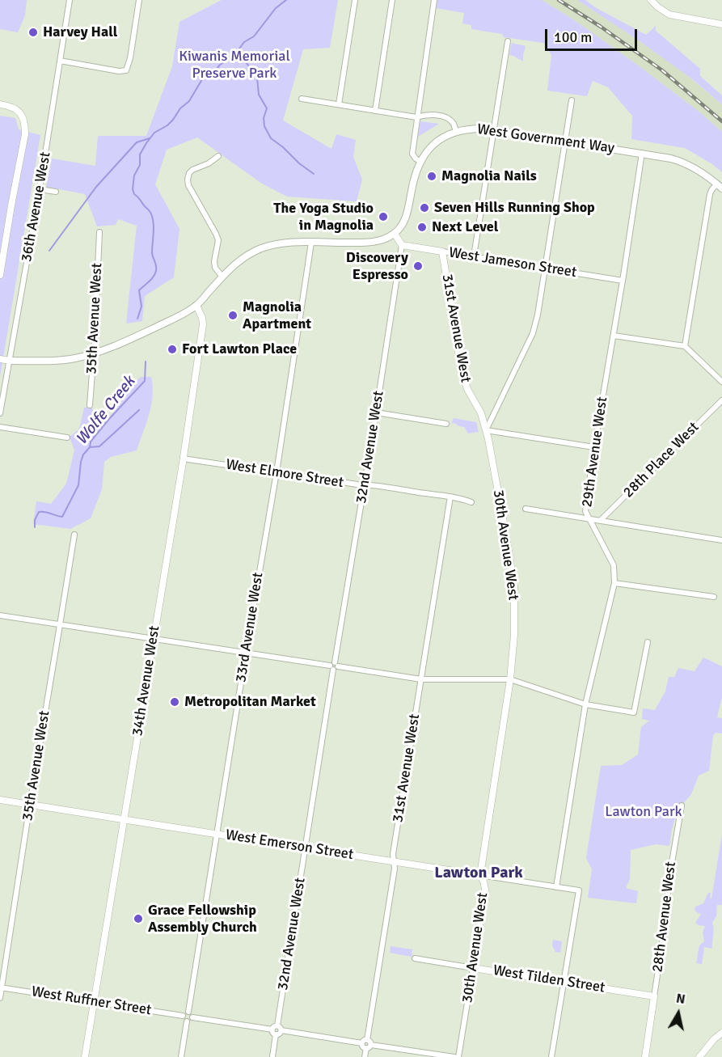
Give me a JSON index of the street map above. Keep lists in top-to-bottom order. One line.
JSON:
{"streets":{"main road":["West Government Way"],"street":["36th Avenue West","West Jameson Street","35th Avenue West","31st Avenue West","32nd Avenue West","29th Avenue West","28th Place West","West Elmore Street","30th Avenue West","33rd Avenue West","34th Avenue West","West Emerson Street","28th Avenue West","West Tilden Street","West Ruffner Street"]},"crossings":[["West Government Way","29th Avenue West"],["West Jameson Street","31st Avenue West"],["West Jameson Street","32nd Avenue West"],["West Jameson Street","29th Avenue West"],["35th Avenue West","West Emerson Street"],["35th Avenue West","West Ruffner Street"],["31st Avenue West","West Elmore Street"],["31st Avenue West","30th Avenue West"],["31st Avenue West","West Emerson Street"],["32nd Avenue West","West Elmore Street"],["32nd Avenue West","West Emerson Street"],["29th Avenue West","West Emerson Street"],["West Elmore Street","33rd Avenue West"],["West Elmore Street","34th Avenue West"],["30th Avenue West","West Emerson Street"],["30th Avenue West","West Tilden Street"],["33rd Avenue West","West Emerson Street"],["33rd Avenue West","West Ruffner Street"],["34th Avenue West","West Emerson Street"],["34th Avenue West","West Ruffner Street"],["West Emerson Street","West Tilden Street"],["28th Avenue West","West Tilden Street"]],"districts":["Lawton Park"],"water":["Wolfe Creek"],"parks":["Kiwanis Memorial Preserve Park","Lawton Park"],"places":["Harvey Hall","Magnolia Nails","Seven Hills Running Shop","The Yoga Studio in Magnolia","Next Level","Discovery Espresso","Magnolia Apartment","Fort Lawton Place","Metropolitan Market","Grace Fellowship Assembly Church"],"scale_bar":"100 m","north":"top"}
